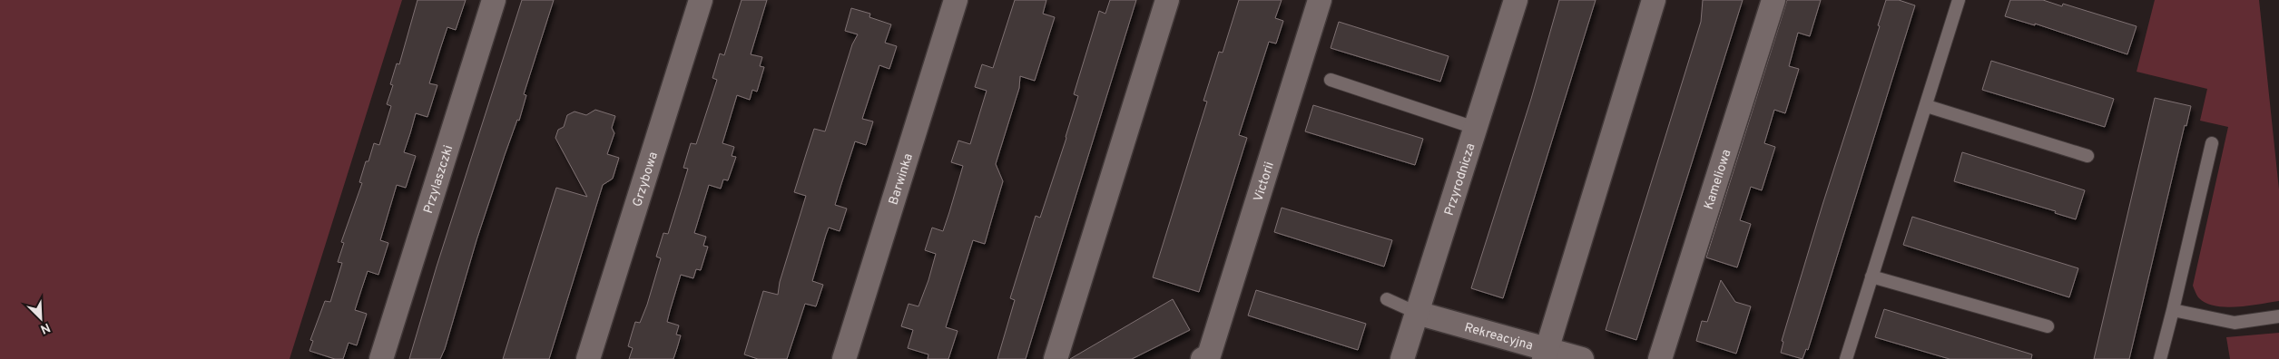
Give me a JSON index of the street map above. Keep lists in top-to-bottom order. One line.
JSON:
{"streets":{"street":["Przylaszczki","Grzybowa","Barwinka","Przyrodnicza","Kameliowa","Victorii","Rekreacyjna"]},"crossings":[["Przyrodnicza","Rekreacyjna"]],"north":"bottom right"}
